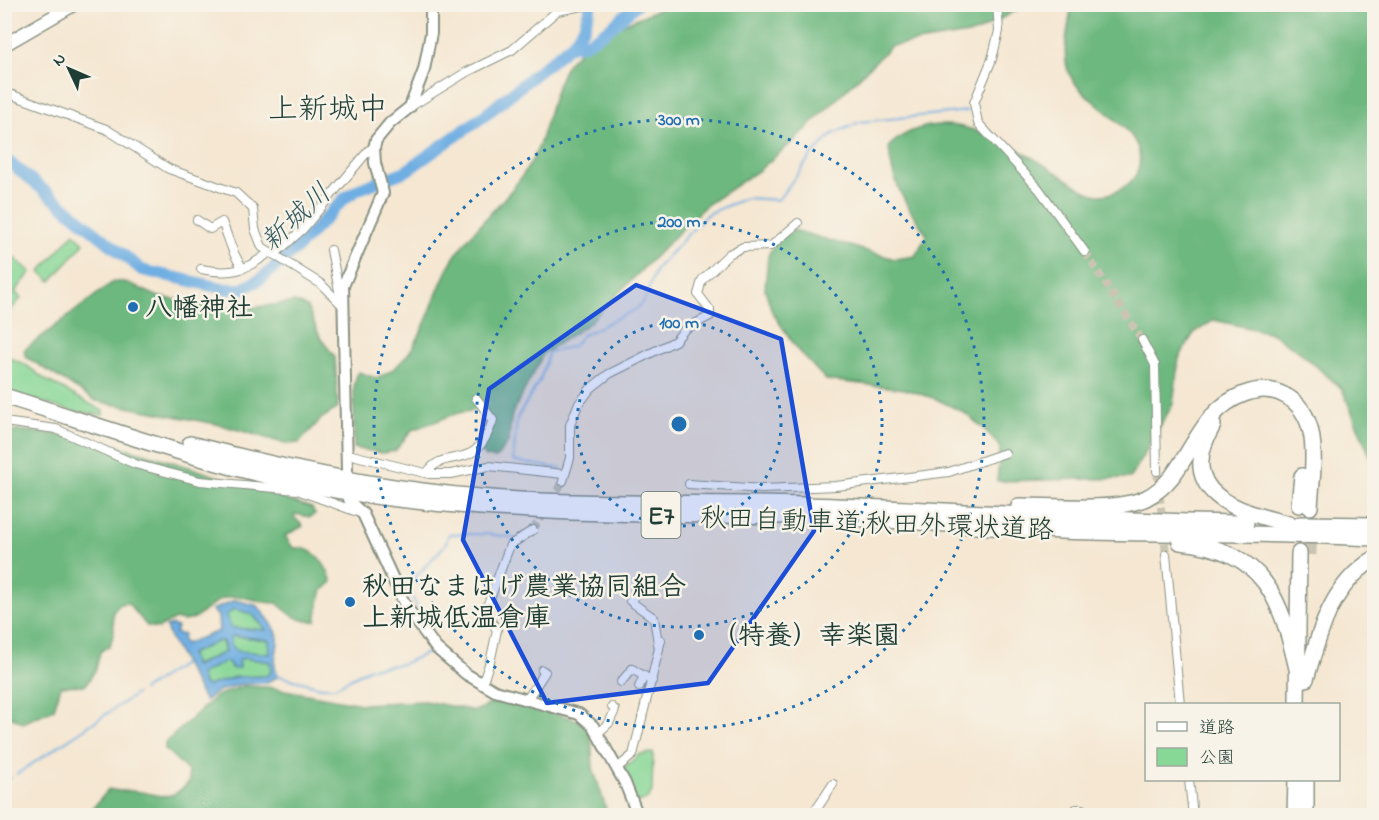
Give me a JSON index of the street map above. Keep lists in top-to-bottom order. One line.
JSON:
{"streets":{"highway":["E7","秋田自動車道;秋田外環状道路"]},"crossings":[["E7","秋田自動車道;秋田外環状道路"]],"districts":["上新城中"],"water":["新城川"],"places":["八幡神社","秋田なまはげ農業協同組合 上新城低温倉庫","（特養）幸楽園"],"legend":["道路","公園"],"north":"top left","rings":["300 m","200 m","100 m"]}
